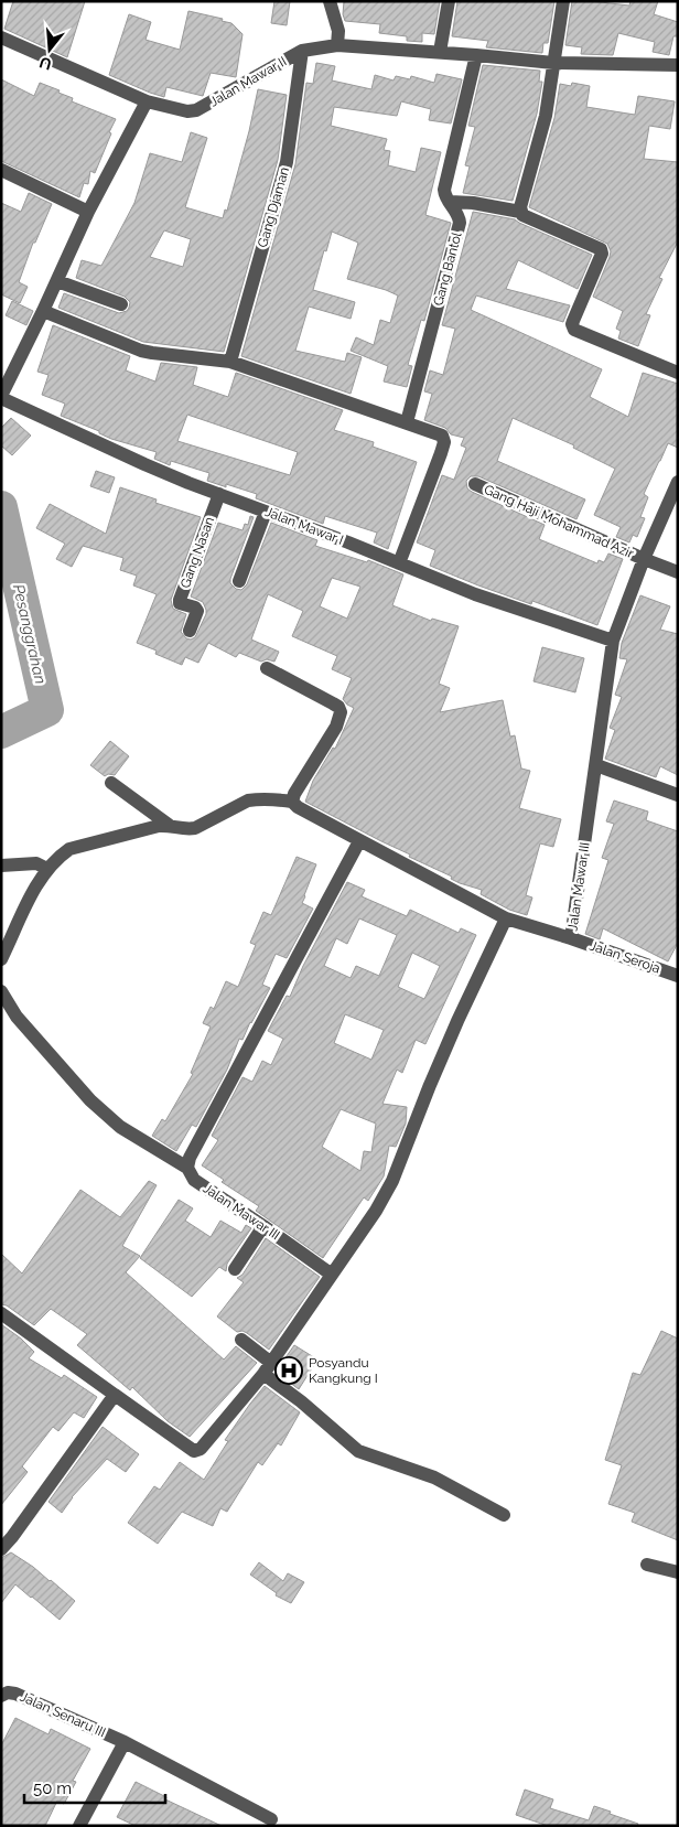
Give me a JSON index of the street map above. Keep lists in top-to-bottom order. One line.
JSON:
{"streets":{"street":["Jalan Mawar II","Gang Djaman","Gang Bantol","Gang Haji Mohammad Azir","Jalan Mawar I","Gang Nasan","Jalan Mawar III","Jalan Seroja","Jalan Senaru III"]},"crossings":[["Jalan Mawar II","Gang Djaman"],["Jalan Mawar II","Gang Bantol"],["Gang Haji Mohammad Azir","Jalan Mawar III"],["Jalan Mawar I","Gang Nasan"],["Jalan Mawar I","Jalan Mawar III"],["Jalan Mawar III","Jalan Seroja"]],"water":["Pesanggrahan"],"places":{"hospital":["Posyandu Kangkung I"]},"scale_bar":"50 m","north":"bottom"}
